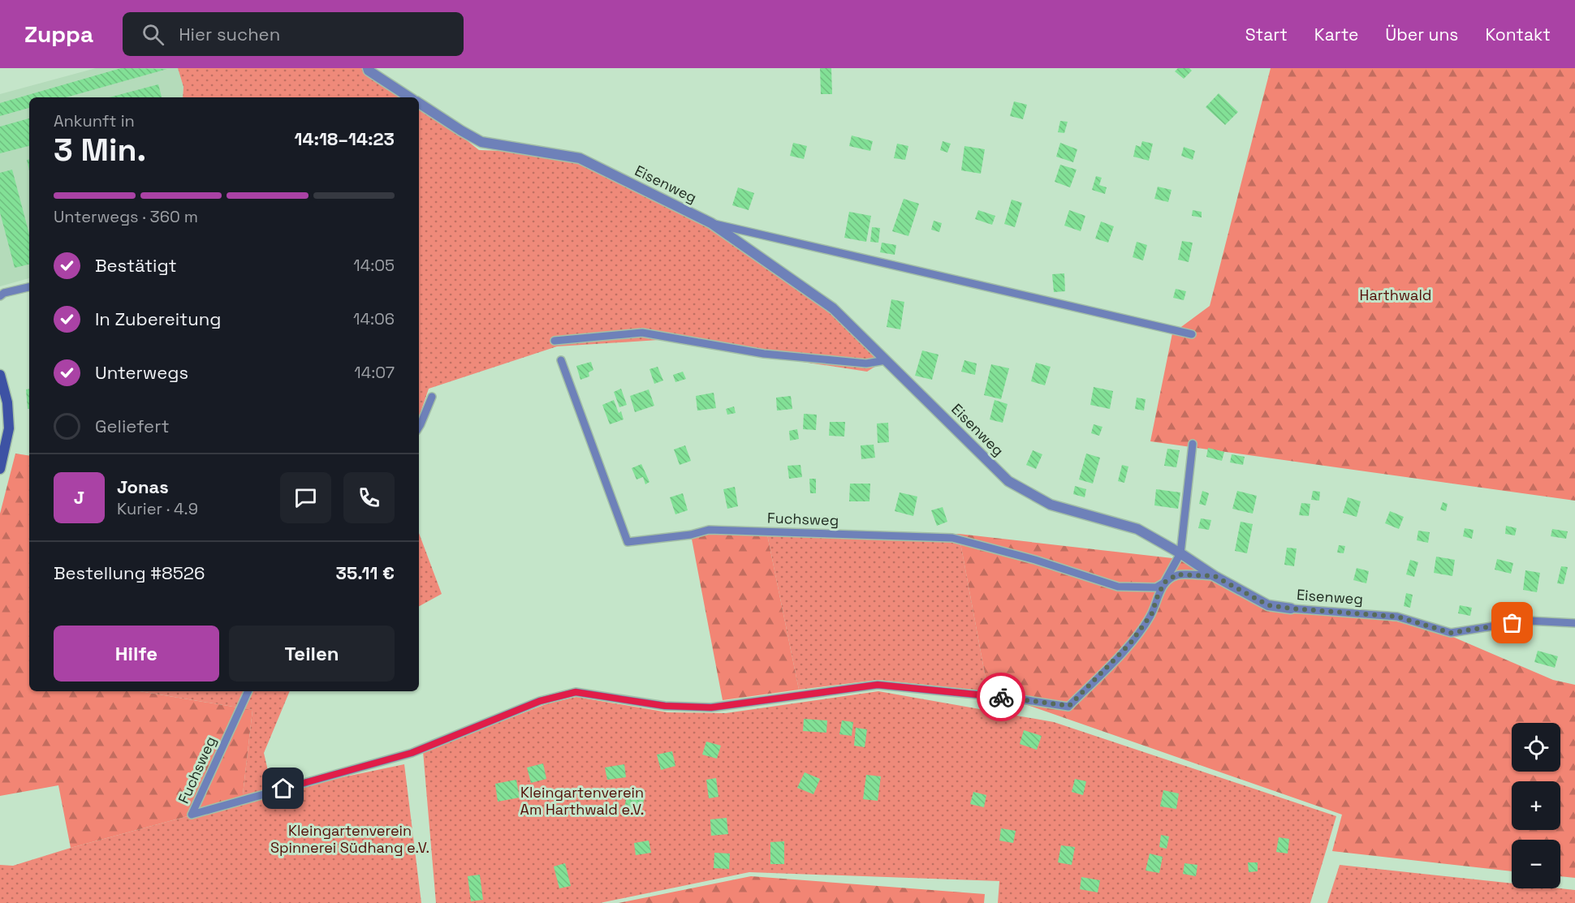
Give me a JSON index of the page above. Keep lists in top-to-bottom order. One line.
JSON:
{"streets":{"street":["Eisenweg"],"lane":["Fuchsweg"]},"parks":["Harthwald","Kleingartenverein Am Harthwald e.V.","Kleingartenverein Spinnerei Südhang e.V."],"page":{"header":"Zuppa","search":"Hier suchen","nav":["Start","Karte","Über uns","Kontakt"],"heading":["3 Min.","Ankunft in","14:18–14:23"],"panel":["Jonas","Kurier · 4.9","Bestellung #8526","35.11 €"],"bar":"Unterwegs · 360 m","list":[["Bestätigt","14:05"],["In Zubereitung","14:06"],["Unterwegs","14:07"],"Geliefert"],"round":"J","buttons":["Hilfe","Teilen"],"map_buttons":["+","−"]}}
